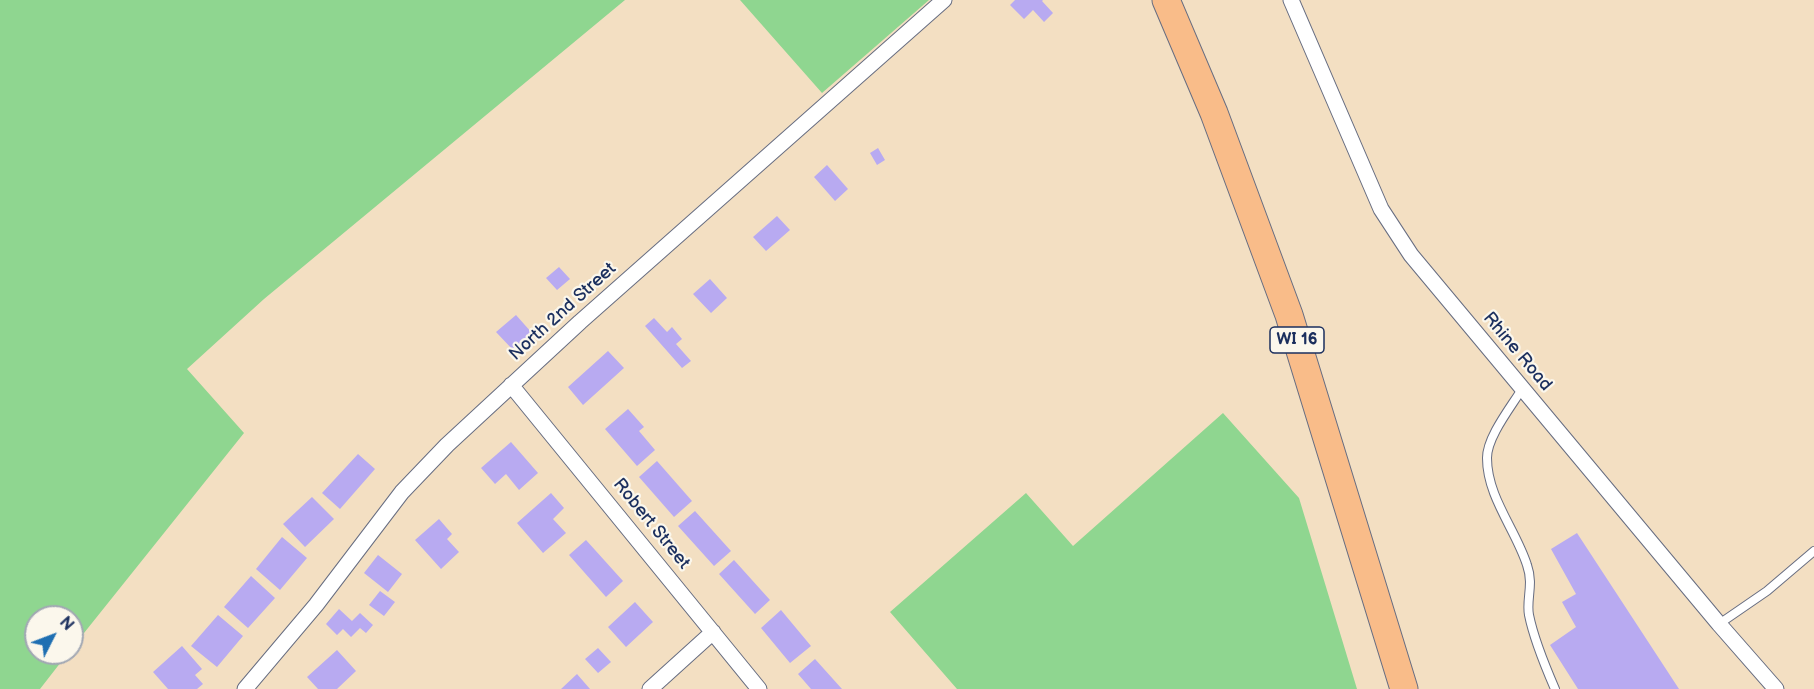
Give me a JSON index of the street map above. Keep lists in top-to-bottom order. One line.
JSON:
{"streets":{"highway":["WI 16"],"street":["North 2nd Street","Rhine Road","Robert Street"]},"crossings":[["North 2nd Street","Robert Street"]],"north":"top right"}
